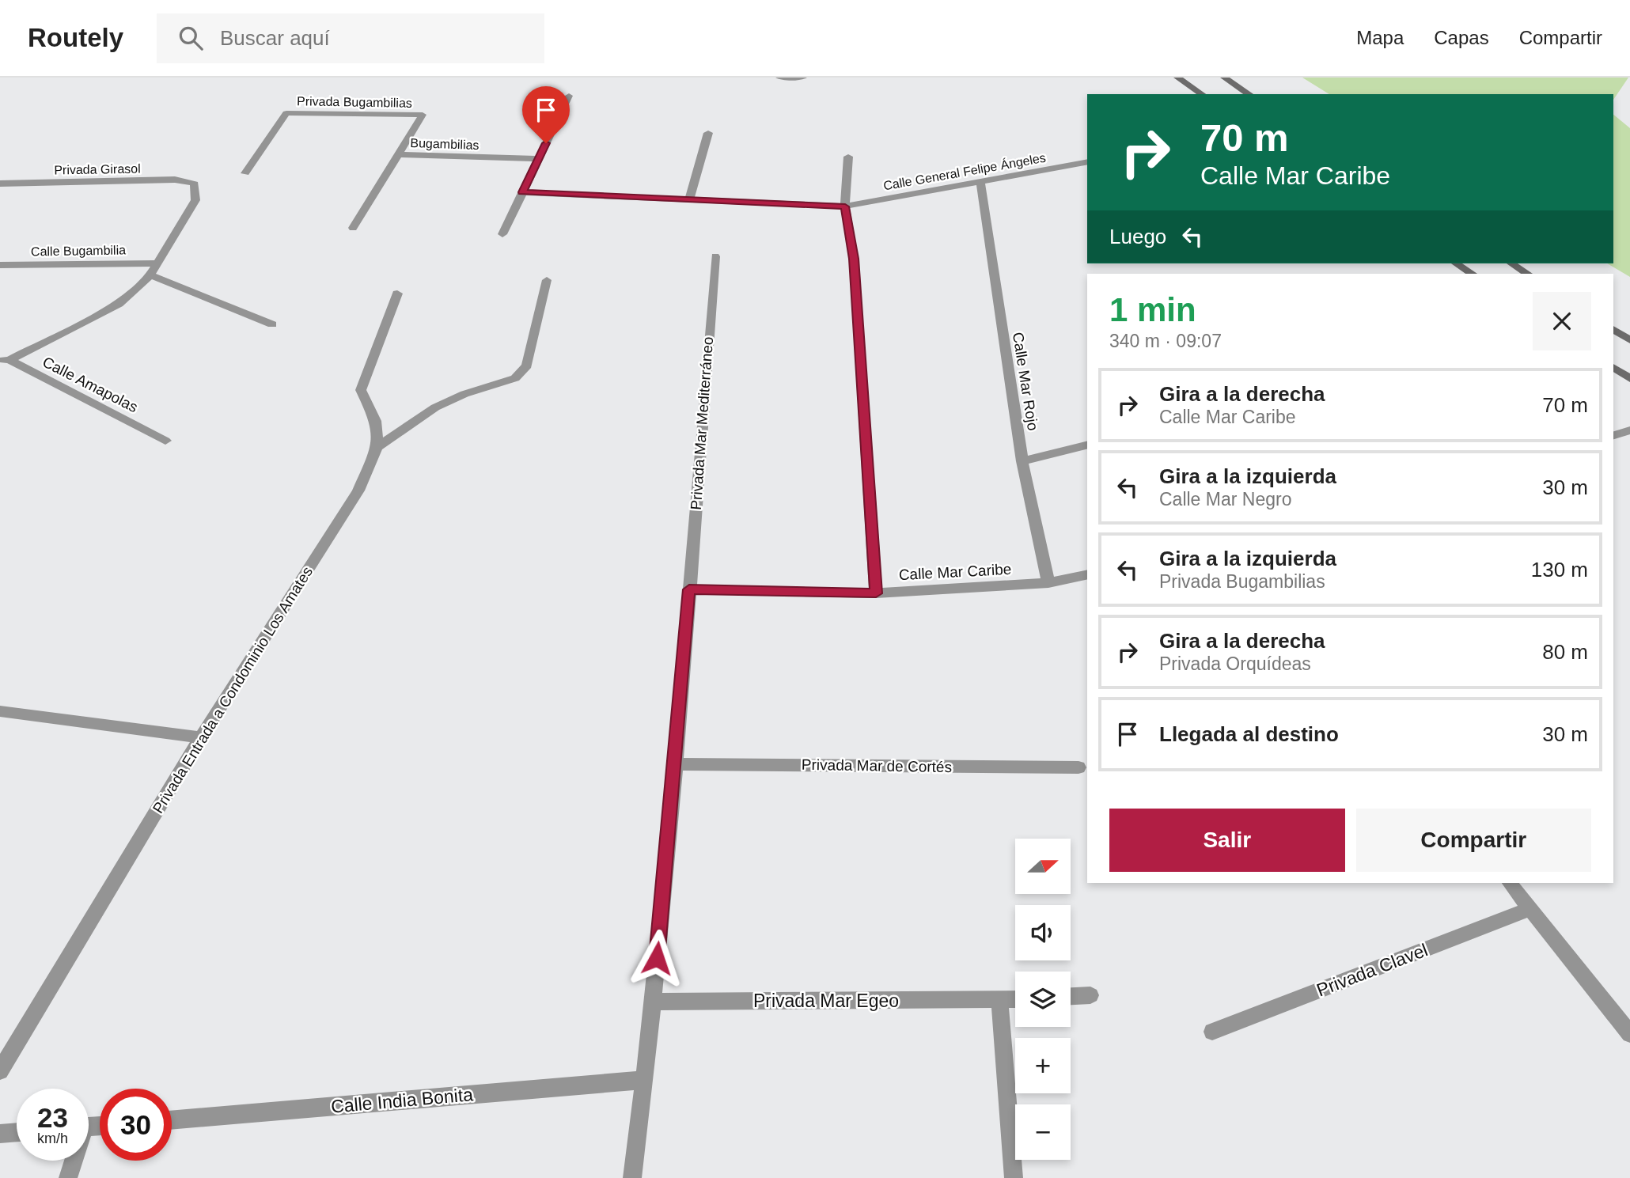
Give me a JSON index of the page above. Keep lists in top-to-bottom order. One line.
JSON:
{"streets":{"street":["Privada Bugambilias","Bugambilias","Privada Girasol","Calle General Felipe Ángeles","Calle Bugambilia","Calle Mar Rojo","Calle Amapolas","Privada Mar Mediterráneo","Calle Mar Caribe","Privada Entrada a Condominio Los Amates","Privada Mar de Cortés","Privada Clavel","Privada Mar Egeo","Calle India Bonita"]},"crossings":[["Privada Bugambilias","Bugambilias"],["Privada Girasol","Calle Bugambilia"],["Calle General Felipe Ángeles","Calle Mar Rojo"],["Calle Mar Rojo","Calle Mar Caribe"],["Privada Mar Mediterráneo","Calle Mar Caribe"],["Privada Mar Mediterráneo","Privada Mar de Cortés"],["Privada Mar Mediterráneo","Privada Mar Egeo"],["Privada Mar Mediterráneo","Calle India Bonita"]],"north":"right","page":{"header":"Routely","search":"Buscar aquí","nav":["Mapa","Capas","Compartir"],"turn":["70 m","Calle Mar Caribe"],"then":"Luego","heading":["1 min","340 m · 09:07"],"list":[{"name":"Gira a la derecha","note":"Calle Mar Caribe","value":"70 m"},{"name":"Gira a la izquierda","note":"Calle Mar Negro","value":"30 m"},{"name":"Gira a la izquierda","note":"Privada Bugambilias","value":"130 m"},{"name":"Gira a la derecha","note":"Privada Orquídeas","value":"80 m"},{"name":"Llegada al destino","value":"30 m"}],"buttons":["Salir","Compartir"],"map_buttons":["+","−"],"speed":"23 km/h","limit":"30"}}
